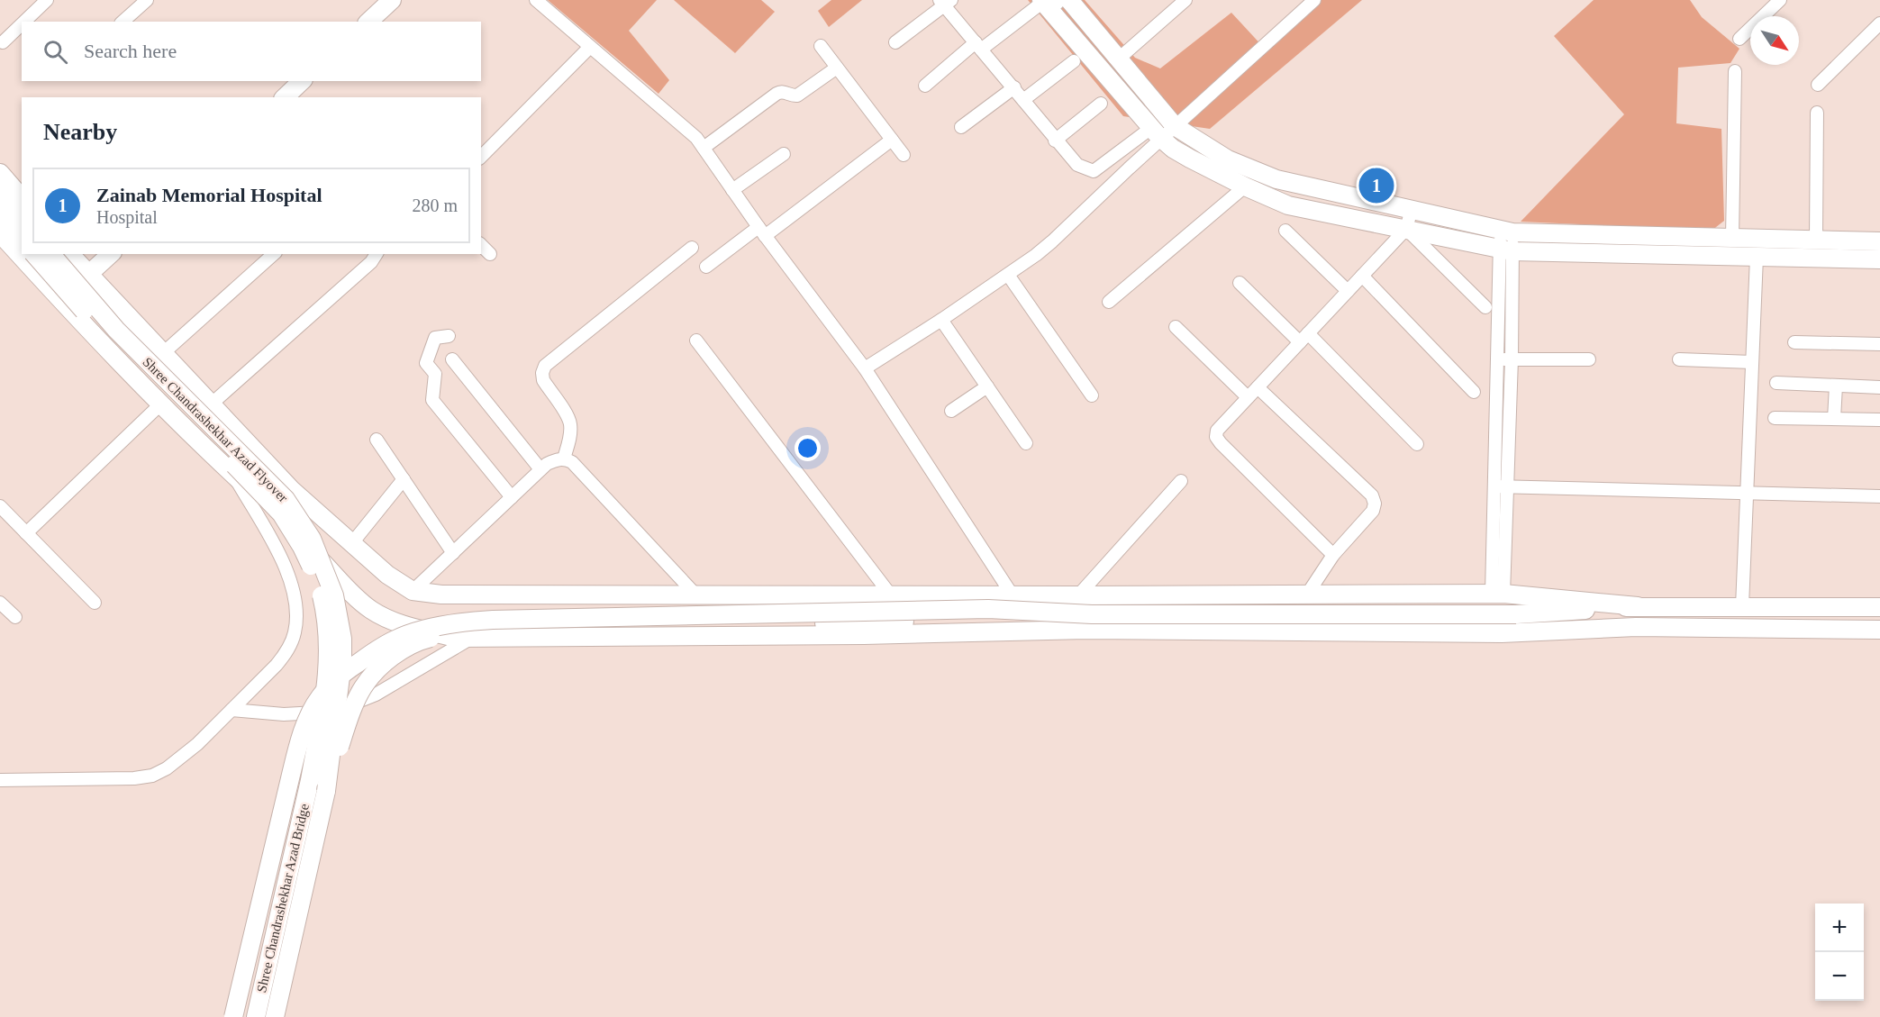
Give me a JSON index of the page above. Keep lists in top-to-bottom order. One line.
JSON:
{"streets":{"main road":["Shree Chandrashekhar Azad Flyover","Shree Chandrashekhar Azad Bridge"]},"crossings":[["Shree Chandrashekhar Azad Flyover","Shree Chandrashekhar Azad Bridge"]],"north":"bottom right","page":{"search":"Search here","heading":"Nearby","pins":"1","list":[{"mark":"1","name":"Zainab Memorial Hospital","note":"Hospital","value":"280 m"}],"map_buttons":["+","−"]}}
